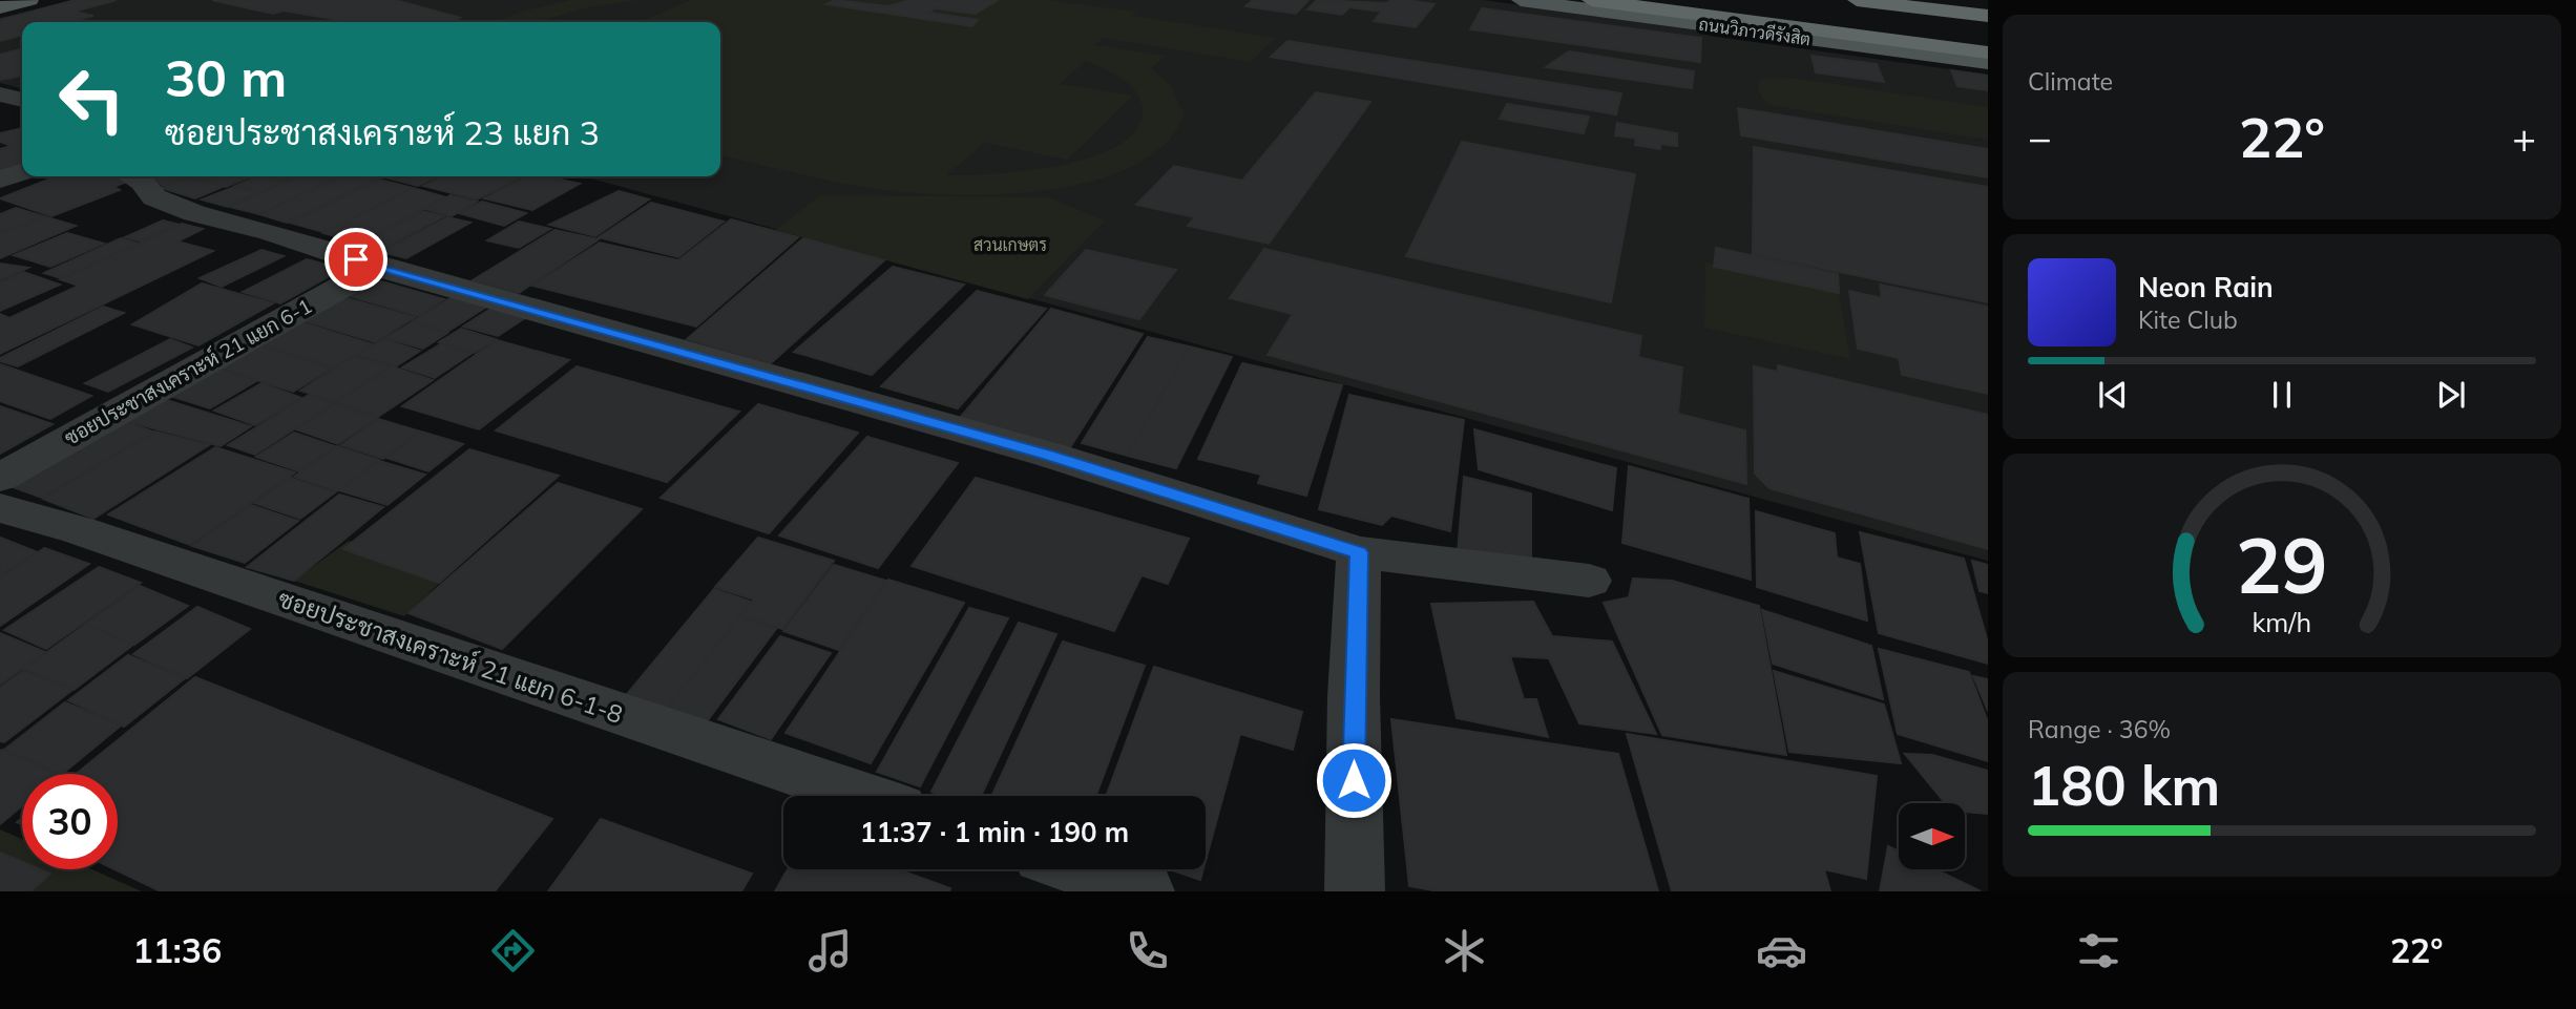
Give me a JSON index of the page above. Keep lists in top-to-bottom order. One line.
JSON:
{"streets":{"highway":["ถนนวิภาวดีรังสิต"],"street":["ซอยประชาสงเคราะห์ 21 แยก 6-1","ซอยประชาสงเคราะห์ 21 แยก 6-1-8"]},"parks":["สวนเกษตร"],"north":"right","page":{"tile":["Climate",["Range · 36%","180 km"]],"turn":["30 m","ซอยประชาสงเคราะห์ 23 แยก 3"],"heat":["−","22°","+"],"song":["Neon Rain","Kite Club"],"limit":"30","trip":"11:37 · 1 min · 190 m","tabs":["11:36","22°"],"gauge":["29","km/h"]}}
